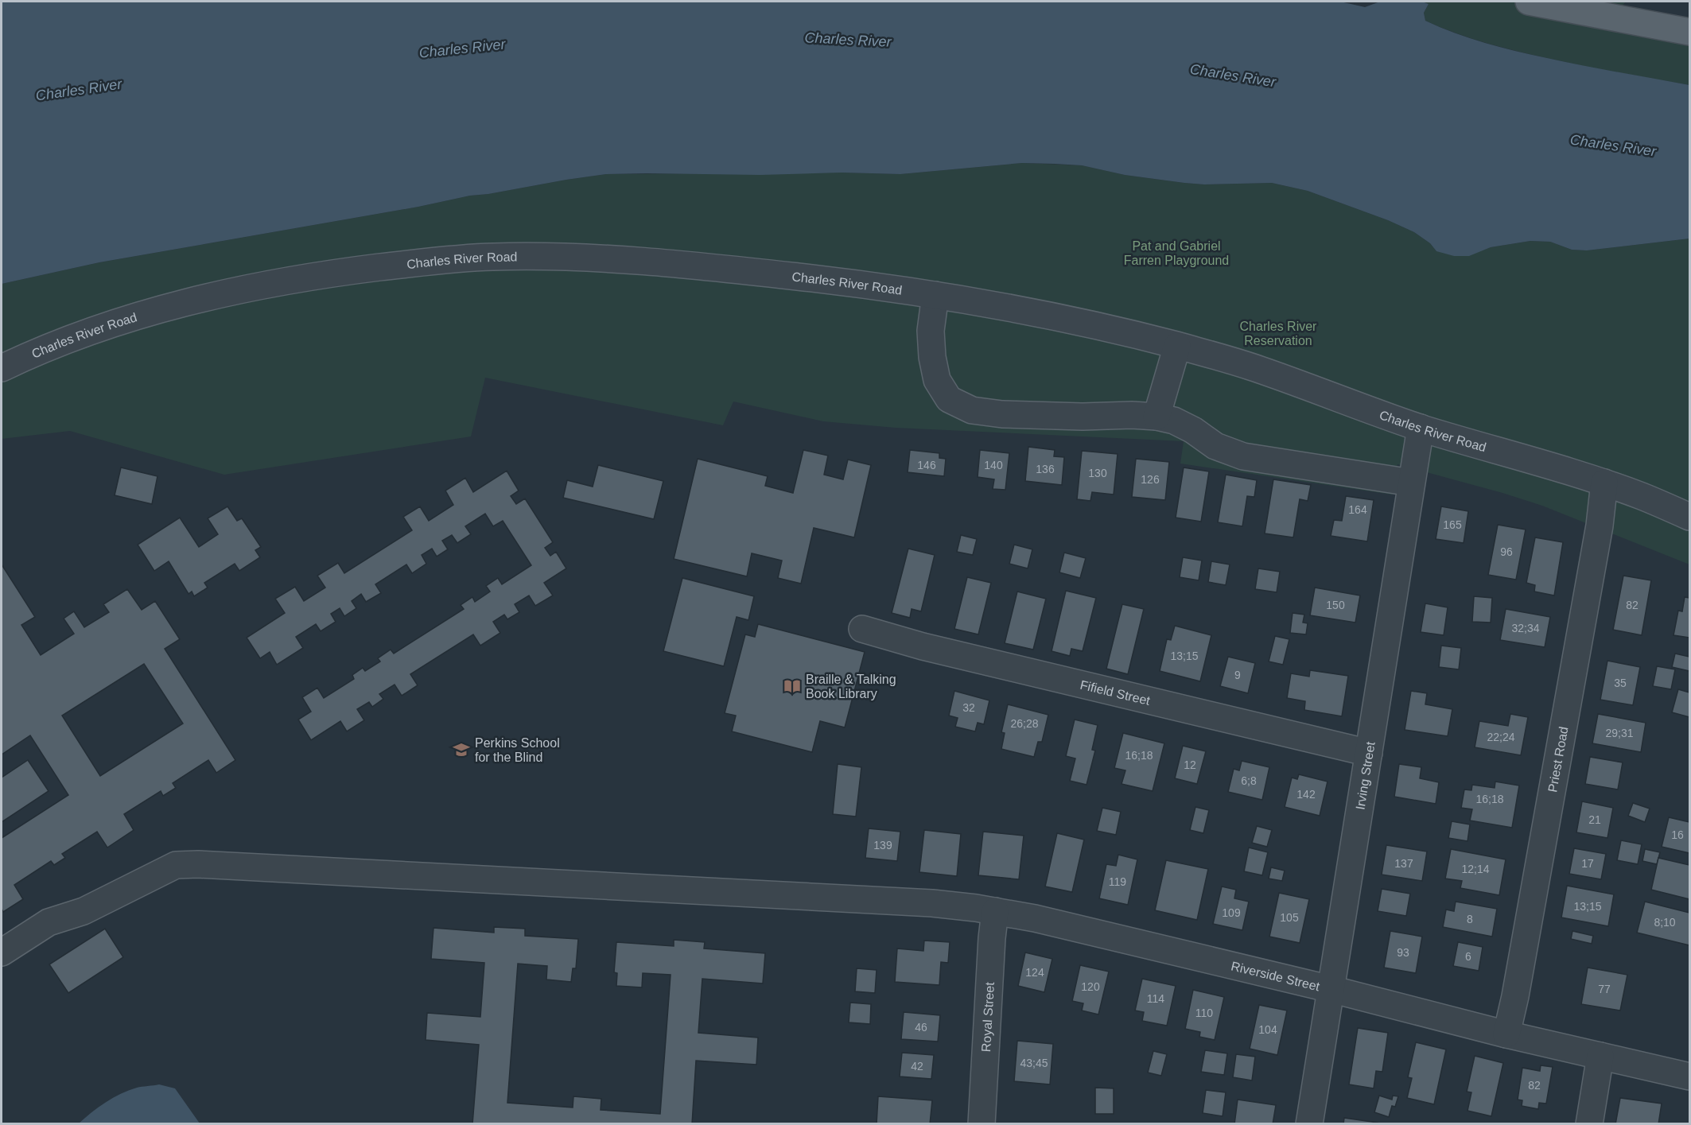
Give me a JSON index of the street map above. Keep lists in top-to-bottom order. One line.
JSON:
{"streets":{"street":["Charles River Road","Fifield Street","Priest Road","Irving Street","Riverside Street","Royal Street"]},"crossings":[["Charles River Road","Priest Road"],["Charles River Road","Irving Street"],["Fifield Street","Irving Street"],["Priest Road","Riverside Street"],["Irving Street","Riverside Street"],["Riverside Street","Royal Street"]],"water":["Charles River"],"parks":["Pat and Gabriel Farren Playground","Charles River Reservation"],"places":{"library":["Braille & Talking Book Library"],"school or university":["Perkins School for the Blind"]},"house_numbers":["146","140","136","130","126","164","165","96","150","82","32;34","13;15","9","35","32","26;28","29;31","22;24","16;18","12","6;8","142","16;18","21","16","139","137","17","12;14","119","13;15","109","105","8","8;10","93","6","124","120","77","114","110","46","104","43;45","42","82"]}
